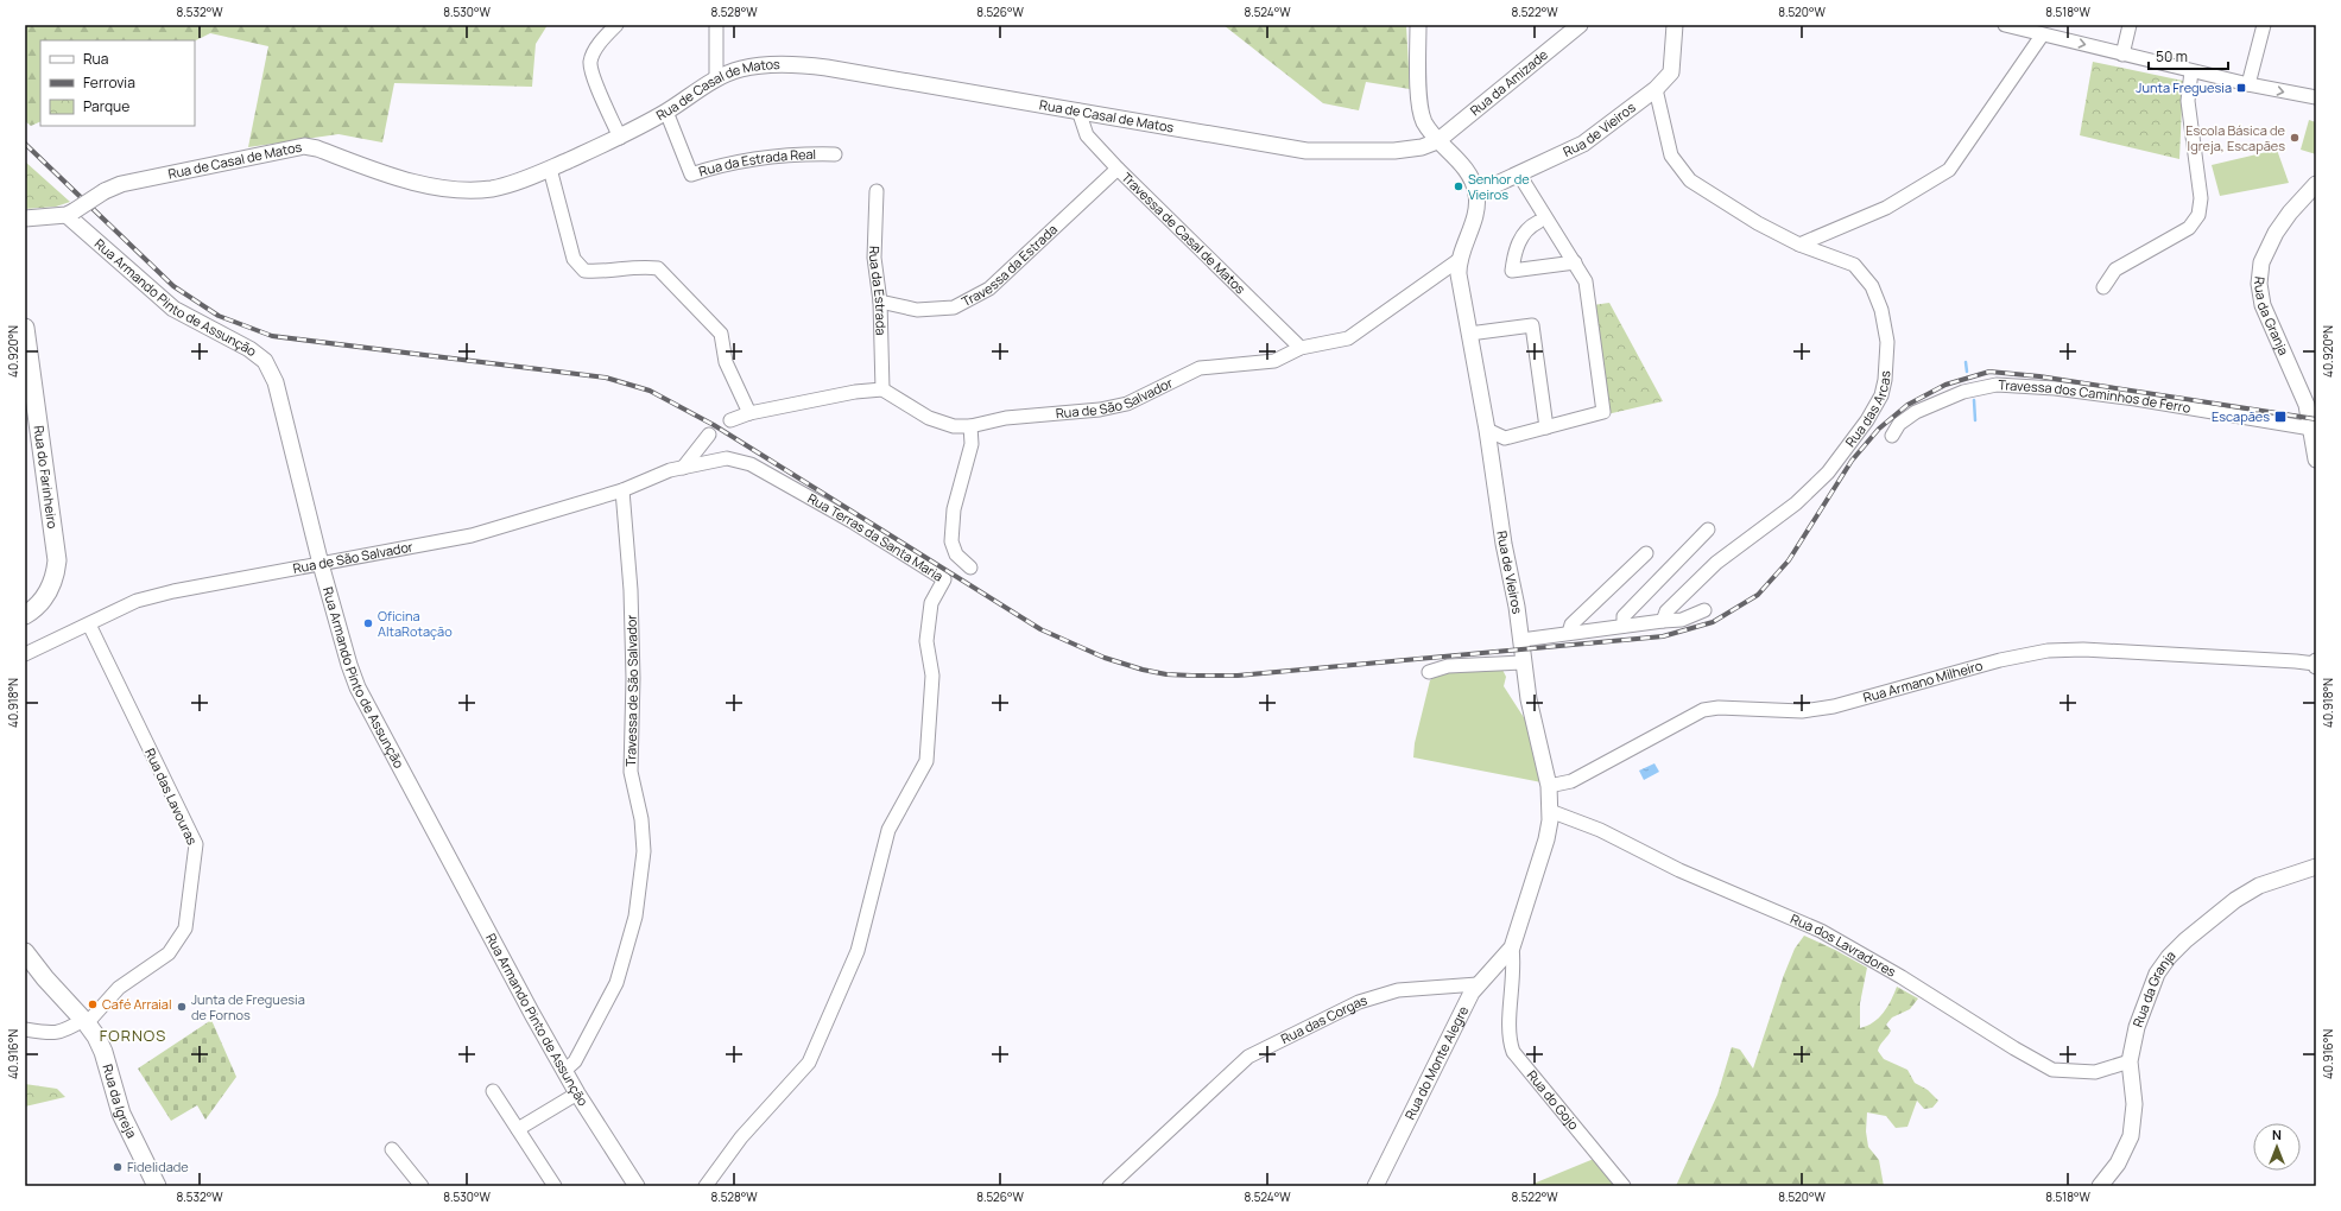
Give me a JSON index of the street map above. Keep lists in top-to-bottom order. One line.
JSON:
{"streets":{"main road":["Rua do Farinheiro","Rua da Igreja"],"street":["Rua da Amizade","Rua de Casal de Matos","Rua de Vieiros","Rua da Estrada Real","Travessa de Casal de Matos","Travessa da Estrada","Rua da Estrada","Rua Armando Pinto de Assunção","Rua da Granja","Rua de São Salvador","Travessa dos Caminhos de Ferro","Rua das Arcas","Rua Terras da Santa Maria","Rua Armano Milheiro","Travessa de São Salvador","Rua das Lavouras","Rua dos Lavradores","Rua das Corgas","Rua do Monte Alegre","Rua do Gojo"]},"crossings":[["Rua da Amizade","Rua de Casal de Matos"],["Rua da Amizade","Rua de Vieiros"],["Rua de Casal de Matos","Rua de Vieiros"],["Rua de Casal de Matos","Rua da Estrada Real"],["Rua de Casal de Matos","Travessa de Casal de Matos"],["Rua de Casal de Matos","Rua Armando Pinto de Assunção"],["Rua de Vieiros","Rua de São Salvador"],["Rua de Vieiros","Rua das Arcas"],["Rua de Vieiros","Rua Armano Milheiro"],["Rua de Vieiros","Rua dos Lavradores"],["Rua de Vieiros","Rua do Monte Alegre"],["Rua de Vieiros","Rua do Gojo"],["Travessa de Casal de Matos","Travessa da Estrada"],["Travessa de Casal de Matos","Rua de São Salvador"],["Travessa da Estrada","Rua da Estrada"],["Rua da Estrada","Rua de São Salvador"],["Rua Armando Pinto de Assunção","Rua de São Salvador"],["Rua Armando Pinto de Assunção","Travessa de São Salvador"],["Rua da Granja","Travessa dos Caminhos de Ferro"],["Rua da Granja","Rua dos Lavradores"],["Rua de São Salvador","Rua Terras da Santa Maria"],["Rua de São Salvador","Travessa de São Salvador"],["Rua de São Salvador","Rua das Lavouras"],["Rua das Lavouras","Rua da Igreja"],["Rua das Corgas","Rua do Monte Alegre"],["Rua do Monte Alegre","Rua do Gojo"]],"districts":["FORNOS"],"places":{"transit":["Junta Freguesia","Escapães"],"other":["Escola Básica de Igreja, Escapães","Senhor de Vieiros","Oficina AltaRotação","Café Arraial","Junta de Freguesia de Fornos","Fidelidade"]},"legend":["Rua","Ferrovia","Parque"],"scale_bar":"50 m","north":"top","coordinates":["8.532°W","8.530°W","8.528°W","8.526°W","8.524°W","8.522°W","8.520°W","8.518°W","40.920°N","40.918°N","40.916°N"]}
